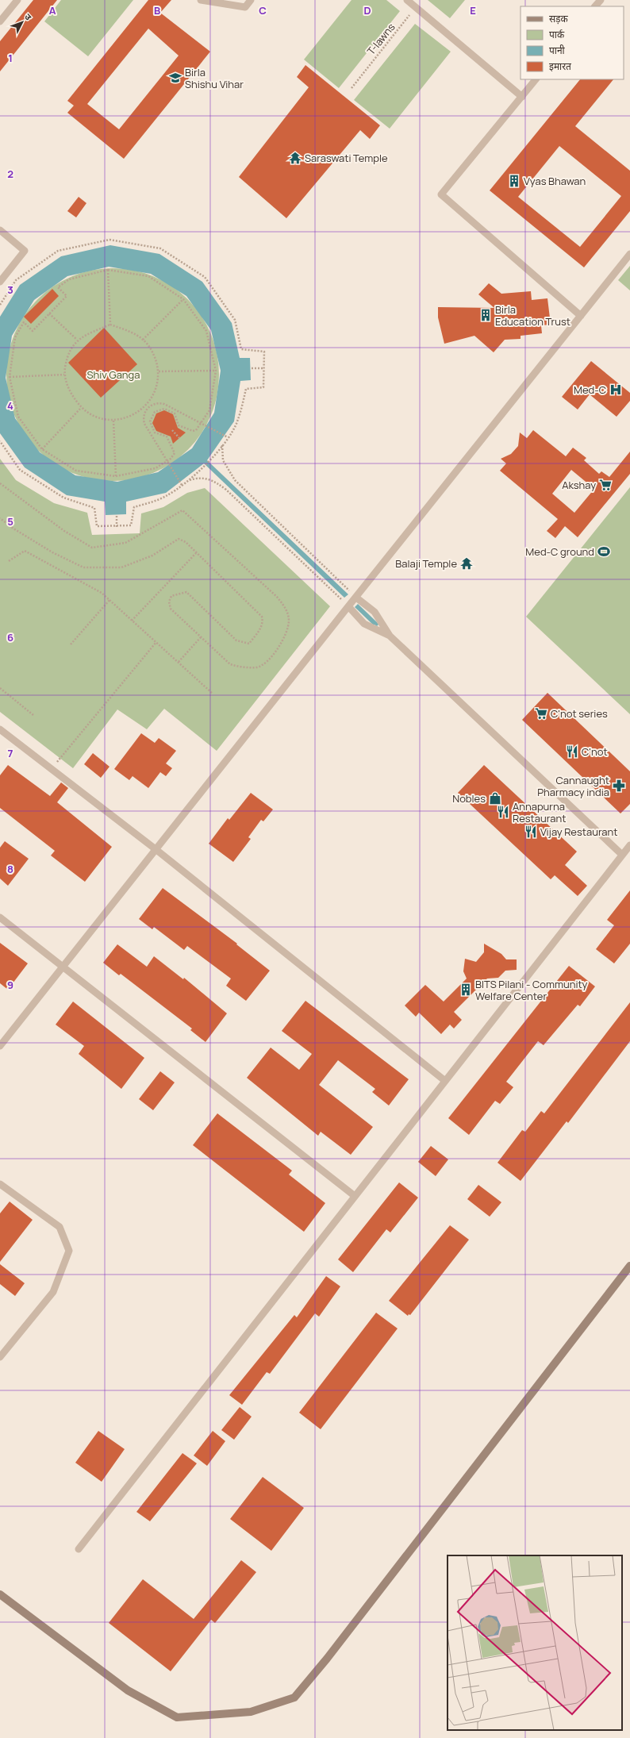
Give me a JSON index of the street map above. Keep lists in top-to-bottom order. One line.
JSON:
{"streets":{"path":["T-lawns"]},"parks":["Shiv Ganga"],"places":{"school or university":["Birla Shishu Vihar"],"temple":["Saraswati Temple","Balaji Temple"],"building":["Vyas Bhawan","Birla Education Trust","BITS Pilani - Community Welfare Center"],"hospital":["Med-C"],"supermarket":["Akshay","C'not series"],"sports":["Med-C ground"],"restaurant":["C'not","Annapurna Restaurant","Vijay Restaurant"],"pharmacy":["Cannaught Pharmacy india"],"shop":["Nobles"]},"legend":["सड़क","पार्क","पानी","इमारत"],"north":"top right","grid":{"columns":["A","B","C","D","E"],"rows":["1","2","3","4","5","6","7","8","9"]}}
